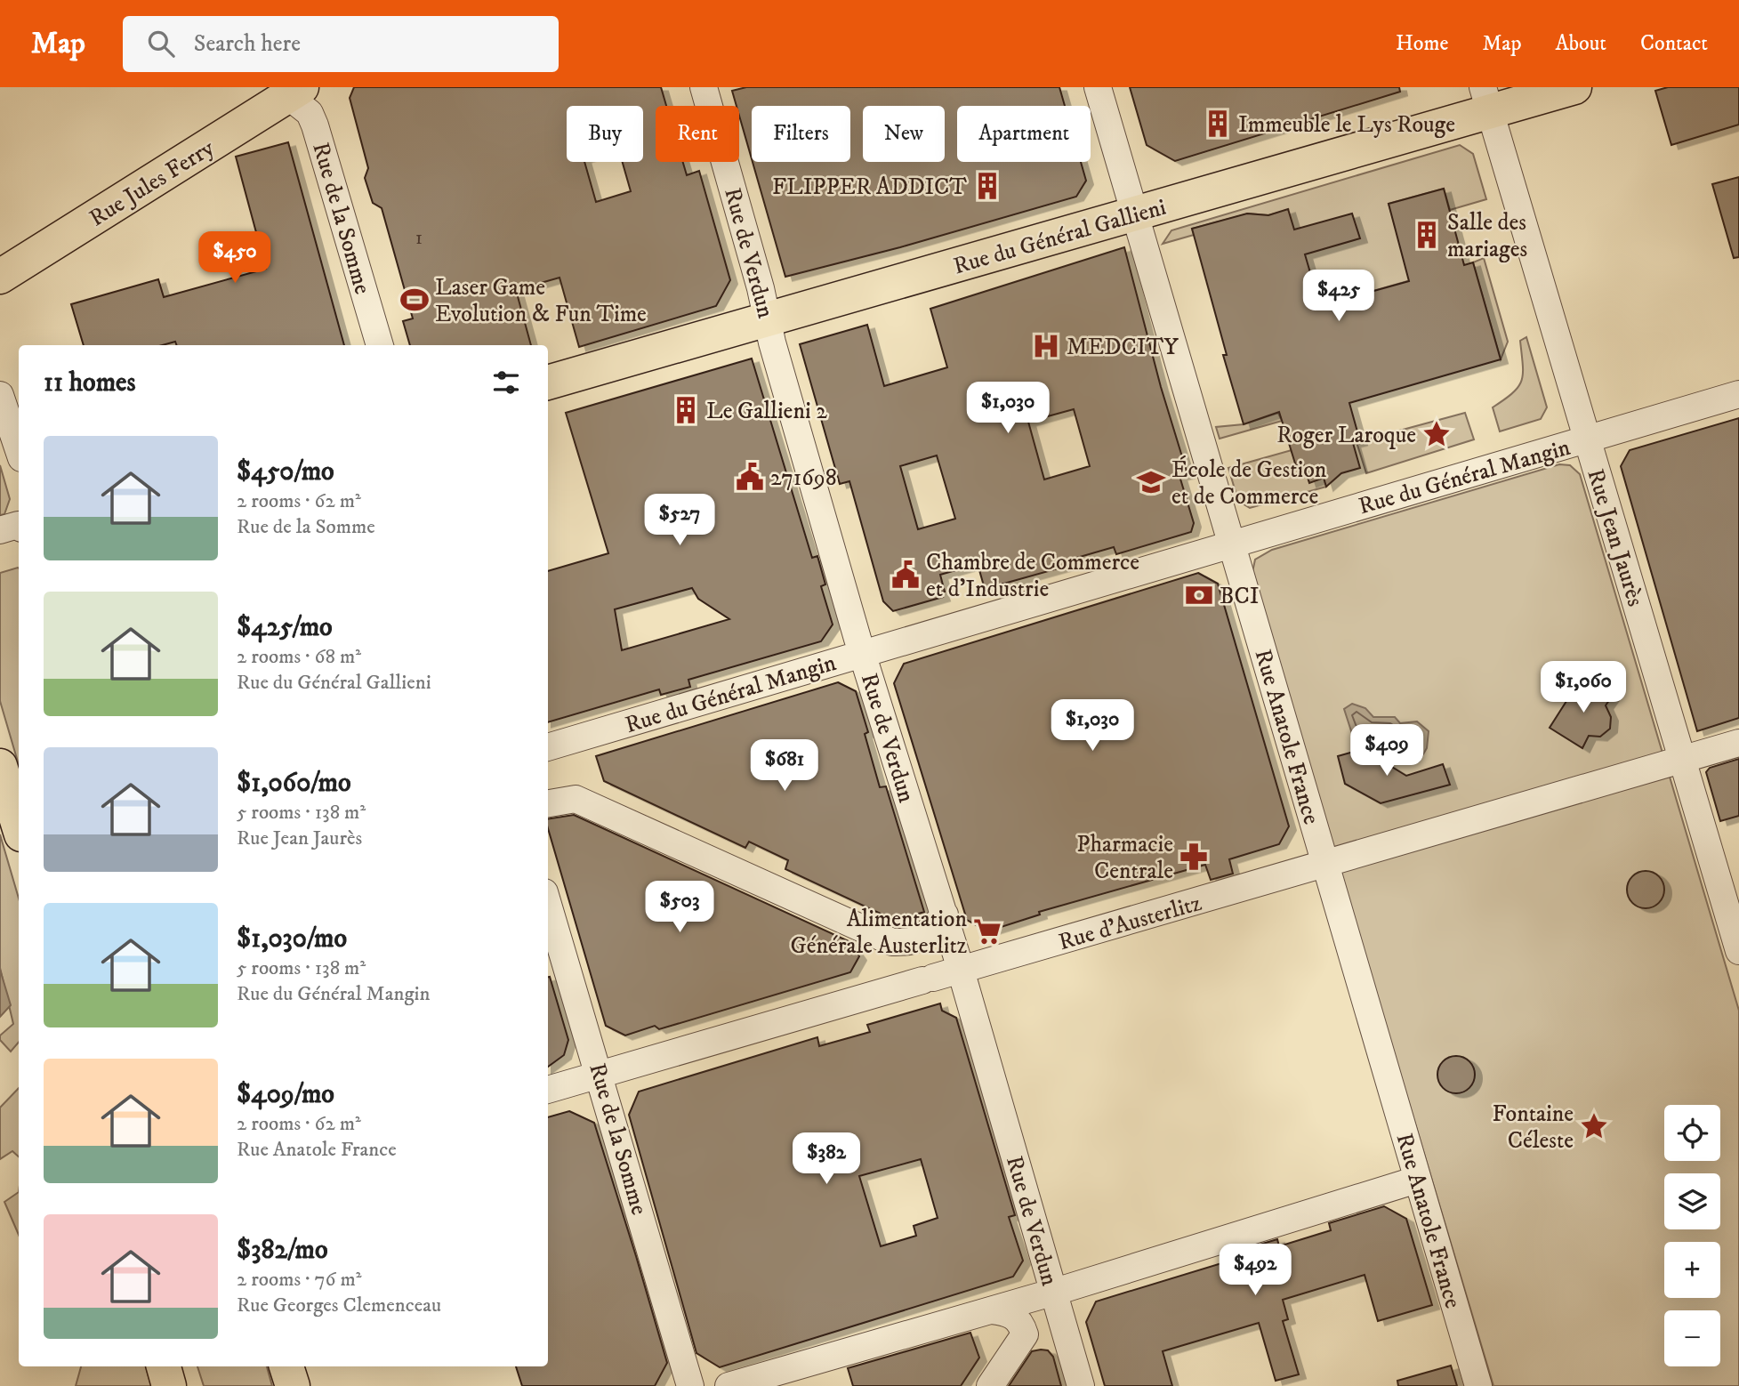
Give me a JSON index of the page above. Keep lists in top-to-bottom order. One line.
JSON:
{"streets":{"main road":["Rue Jules Ferry","Rue du Général Gallieni"],"street":["Rue de la Somme","Rue de Verdun","Rue du Général Mangin","Rue Jean Jaurès","Rue Anatole France","Rue d'Austerlitz"]},"crossings":[["Rue Jules Ferry","Rue de la Somme"],["Rue de la Somme","Rue d'Austerlitz"],["Rue du Général Gallieni","Rue de Verdun"],["Rue du Général Gallieni","Rue Jean Jaurès"],["Rue du Général Gallieni","Rue Anatole France"],["Rue de Verdun","Rue du Général Mangin"],["Rue de Verdun","Rue d'Austerlitz"],["Rue du Général Mangin","Rue Jean Jaurès"],["Rue du Général Mangin","Rue Anatole France"],["Rue Jean Jaurès","Rue d'Austerlitz"],["Rue Anatole France","Rue d'Austerlitz"]],"places":{"building":["Immeuble le Lys Rouge","FLIPPER ADDICT","Salle des mariages","Le Gallieni 2"],"sports":["Laser Game Evolution & Fun Time"],"hospital":["MEDCITY"],"place":["Roger Laroque","Fontaine Céleste"],"public building":["271698","Chambre de Commerce et d'Industrie"],"school or university":["École de Gestion et de Commerce"],"bank":["BCI"],"pharmacy":["Pharmacie Centrale"],"supermarket":["Alimentation Générale Austerlitz"]},"house_numbers":["1"],"page":{"header":"Map","search":"Search here","nav":["Home","Map","About","Contact"],"chip":["Buy","Rent","Filters","New","Apartment"],"price":["$450","$425","$1,030","$527","$1,060","$1,030","$409","$681","$503","$382","$492"],"heading":"11 homes","list":[{"name":"$450/mo","note":"2 rooms · 62 m² · Rue de la Somme"},{"name":"$425/mo","note":"2 rooms · 68 m² · Rue du Général Gallieni"},{"name":"$1,060/mo","note":"5 rooms · 138 m² · Rue Jean Jaurès"},{"name":"$1,030/mo","note":"5 rooms · 138 m² · Rue du Général Mangin"},{"name":"$409/mo","note":"2 rooms · 62 m² · Rue Anatole France"},{"name":"$382/mo","note":"2 rooms · 76 m² · Rue Georges Clemenceau"}],"map_buttons":["+","−"]}}
